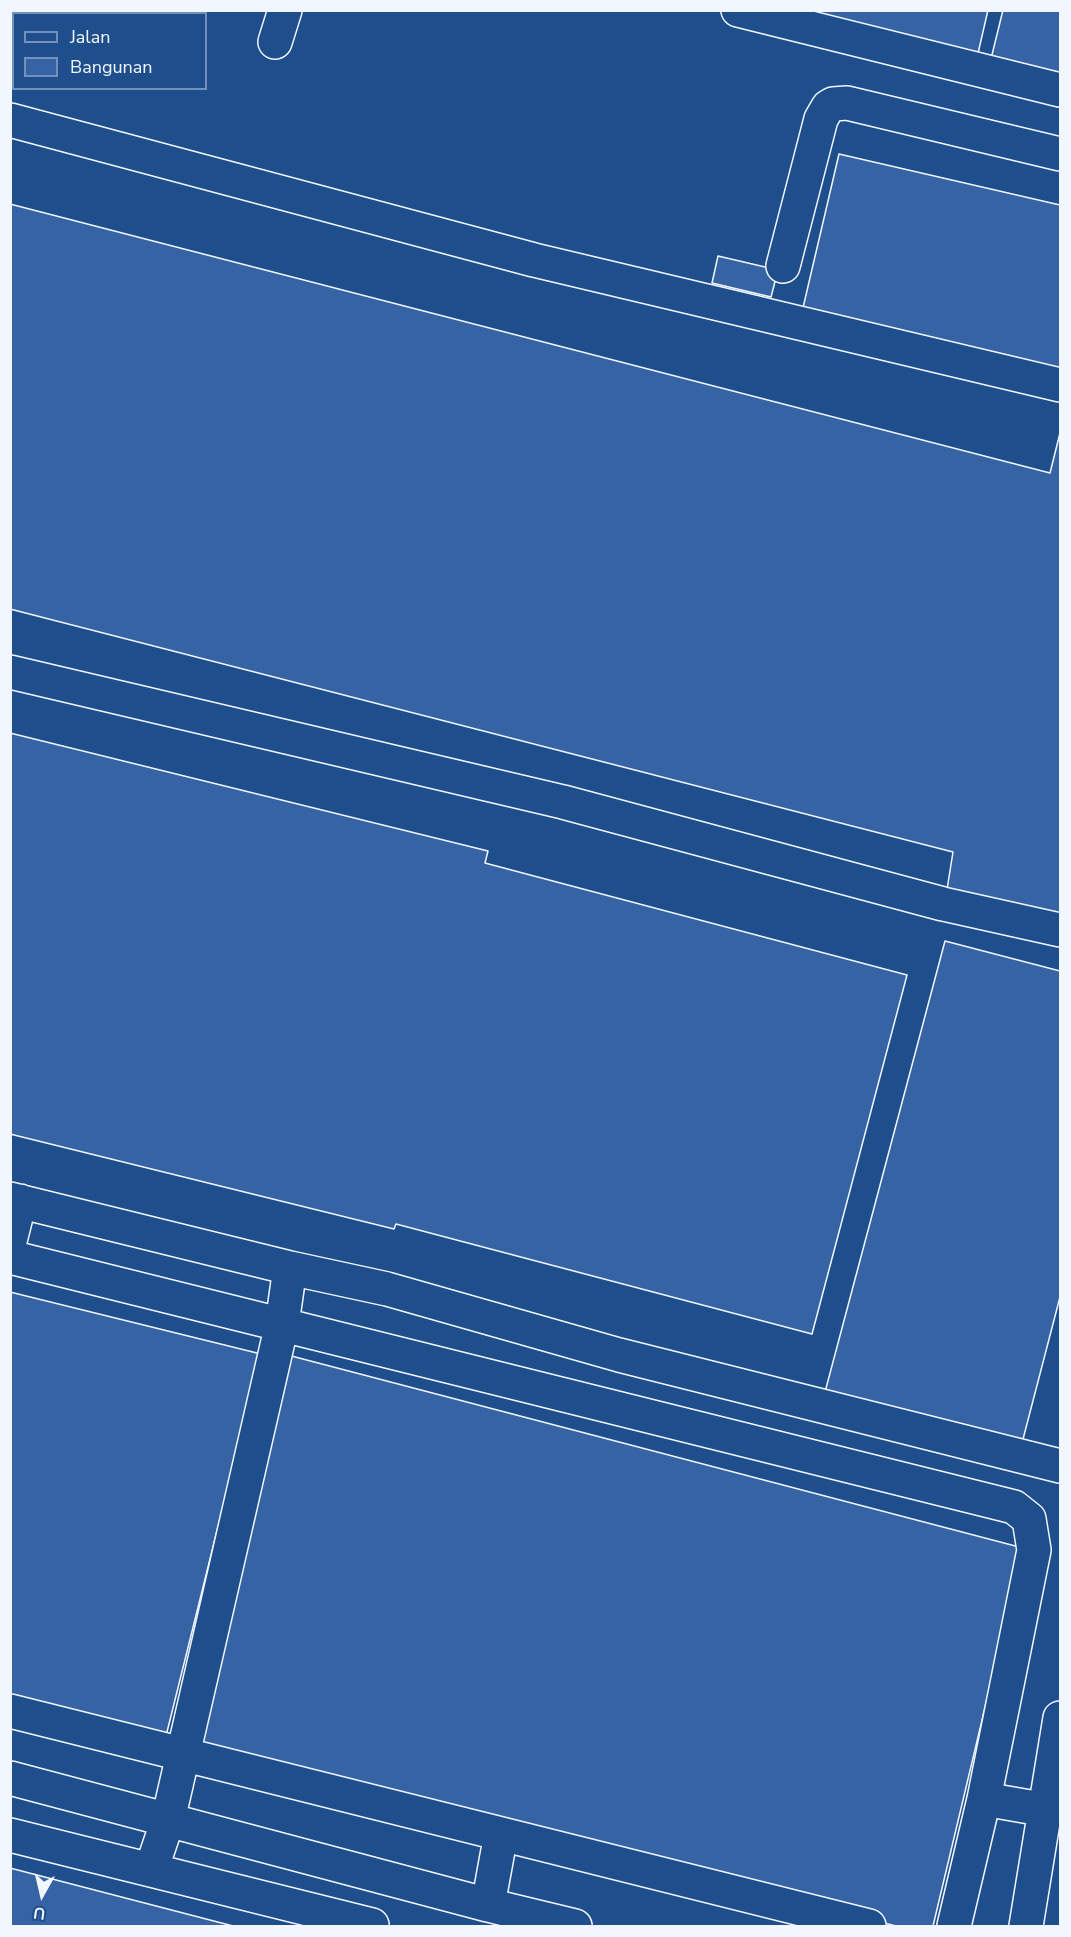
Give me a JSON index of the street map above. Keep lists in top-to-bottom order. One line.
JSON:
{"legend":["Jalan","Bangunan"],"north":"bottom"}
